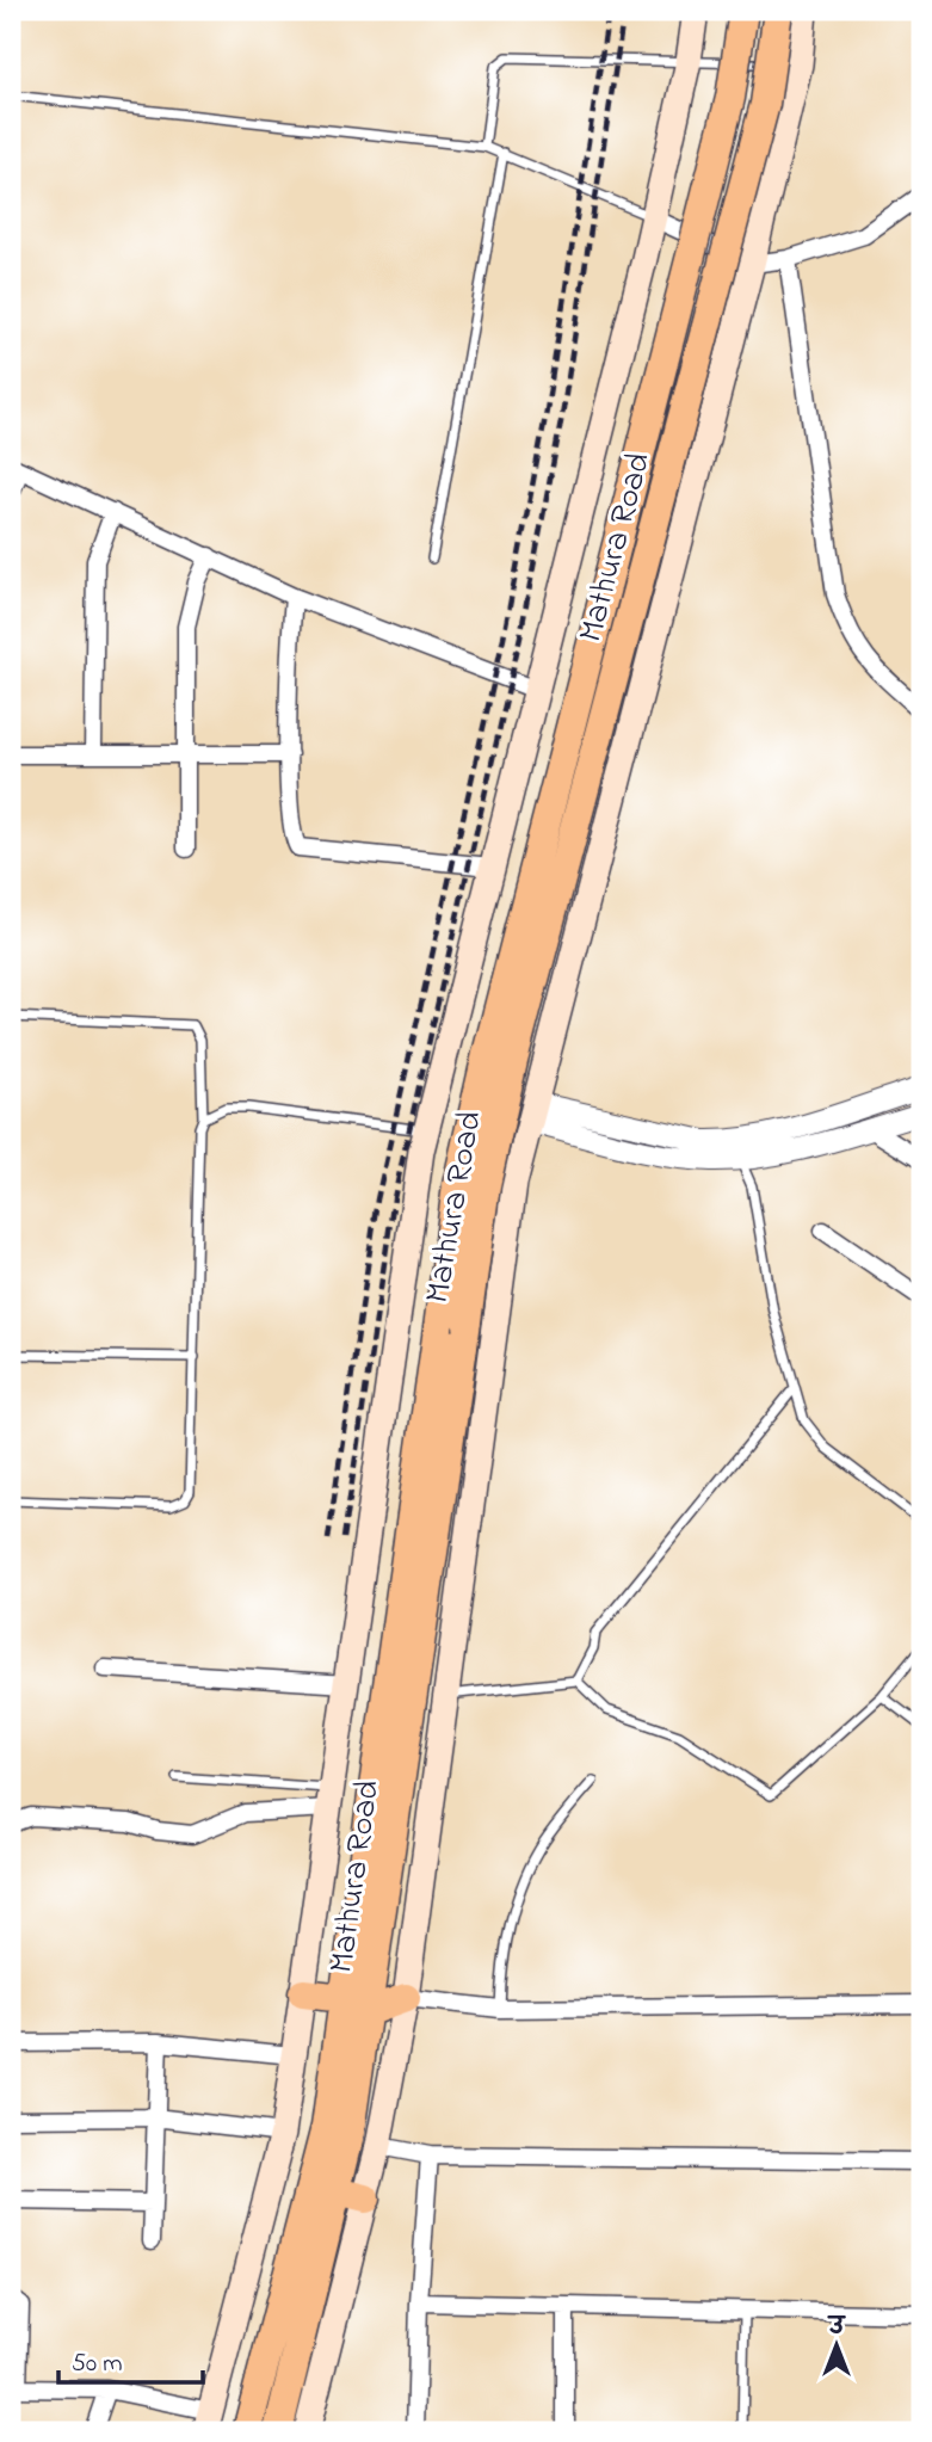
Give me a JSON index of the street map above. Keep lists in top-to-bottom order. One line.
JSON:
{"streets":{"highway":["Mathura Road"]},"scale_bar":"50 m","north":"top"}
